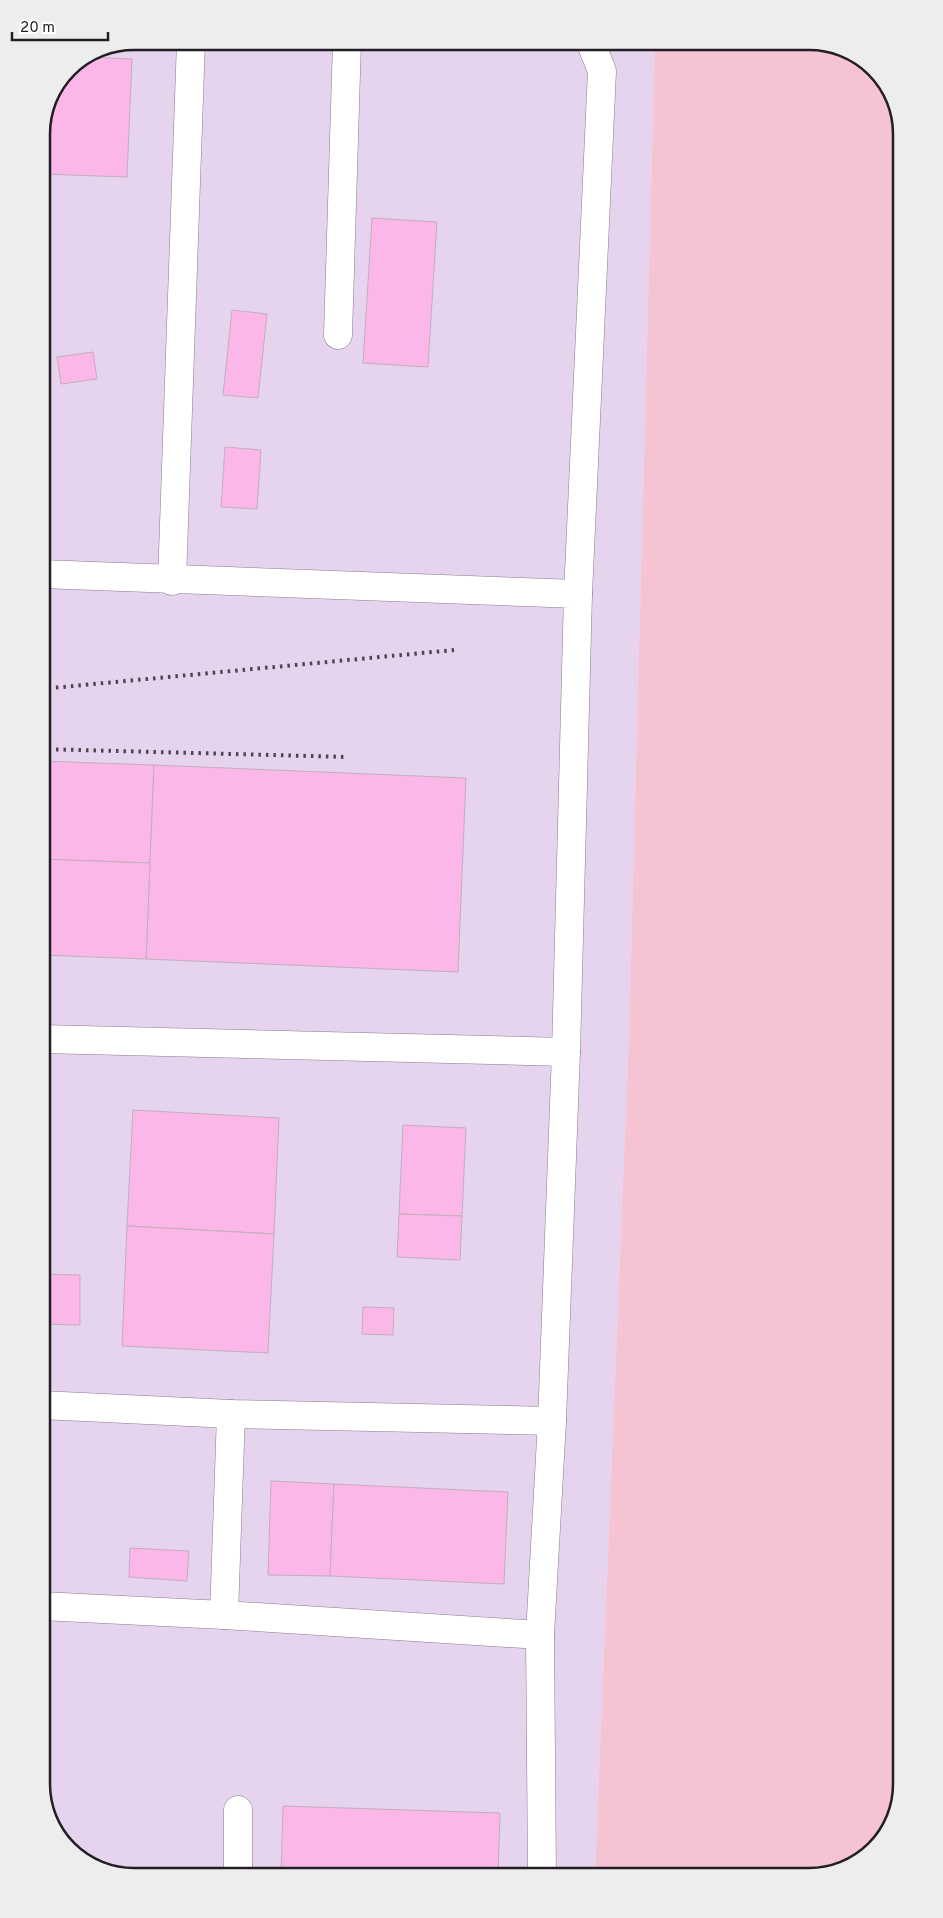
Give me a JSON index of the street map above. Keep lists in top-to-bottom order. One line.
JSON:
{"scale_bar":"20 m"}
